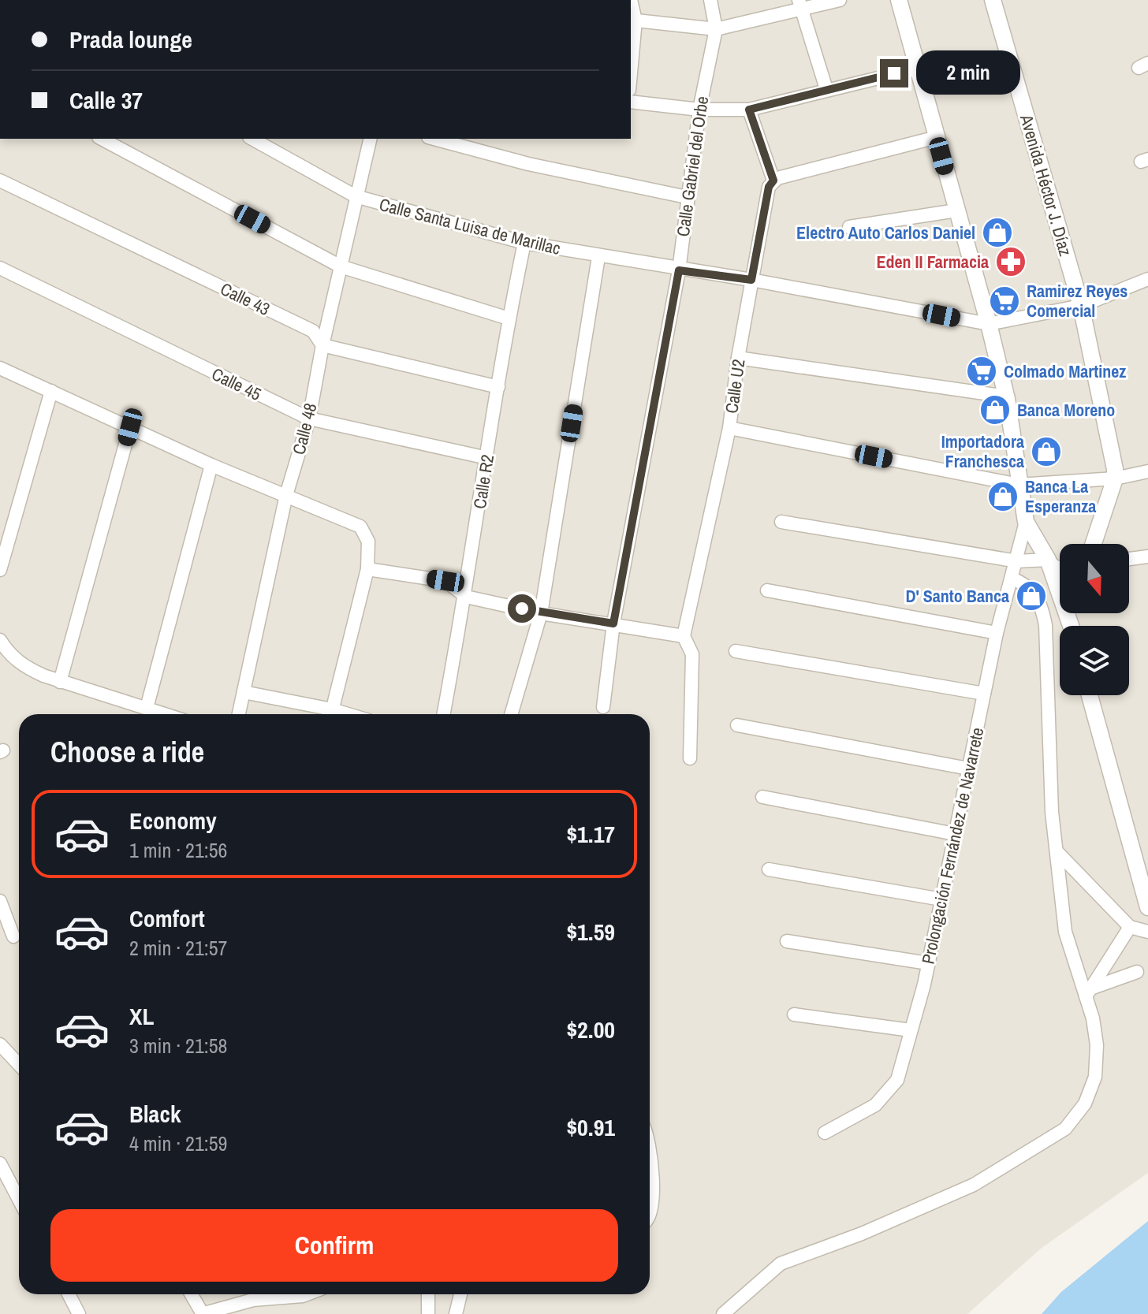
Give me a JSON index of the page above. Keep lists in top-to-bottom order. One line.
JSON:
{"streets":{"street":["Calle Gabriel del Orbe","Avenida Héctor J. Díaz","Calle Santa Luisa de Marillac","Calle 43","Calle 45","Calle U2","Calle 48","Calle R2","Prolongación Fernández de Navarrete"]},"crossings":[["Calle Gabriel del Orbe","Calle Santa Luisa de Marillac"],["Avenida Héctor J. Díaz","Calle Santa Luisa de Marillac"],["Calle Santa Luisa de Marillac","Calle U2"],["Calle Santa Luisa de Marillac","Calle 48"],["Calle Santa Luisa de Marillac","Calle R2"],["Calle 43","Calle 48"],["Calle 43","Calle R2"],["Calle 45","Calle 48"],["Calle 45","Calle R2"]],"places":{"shop":["Electro Auto Carlos Daniel","Banca Moreno","Importadora Franchesca","Banca La Esperanza","D' Santo Banca"],"pharmacy":["Eden II Farmacia"],"supermarket":["Ramirez Reyes Comercial","Colmado Martinez"]},"north":"bottom","page":{"banner":["Prada lounge","Calle 37"],"bubble":"2 min","heading":"Choose a ride","list":[{"name":"Economy","note":"1 min · 21:56","value":"$1.17"},{"name":"Comfort","note":"2 min · 21:57","value":"$1.59"},{"name":"XL","note":"3 min · 21:58","value":"$2.00"},{"name":"Black","note":"4 min · 21:59","value":"$0.91"}],"buttons":"Confirm"}}
